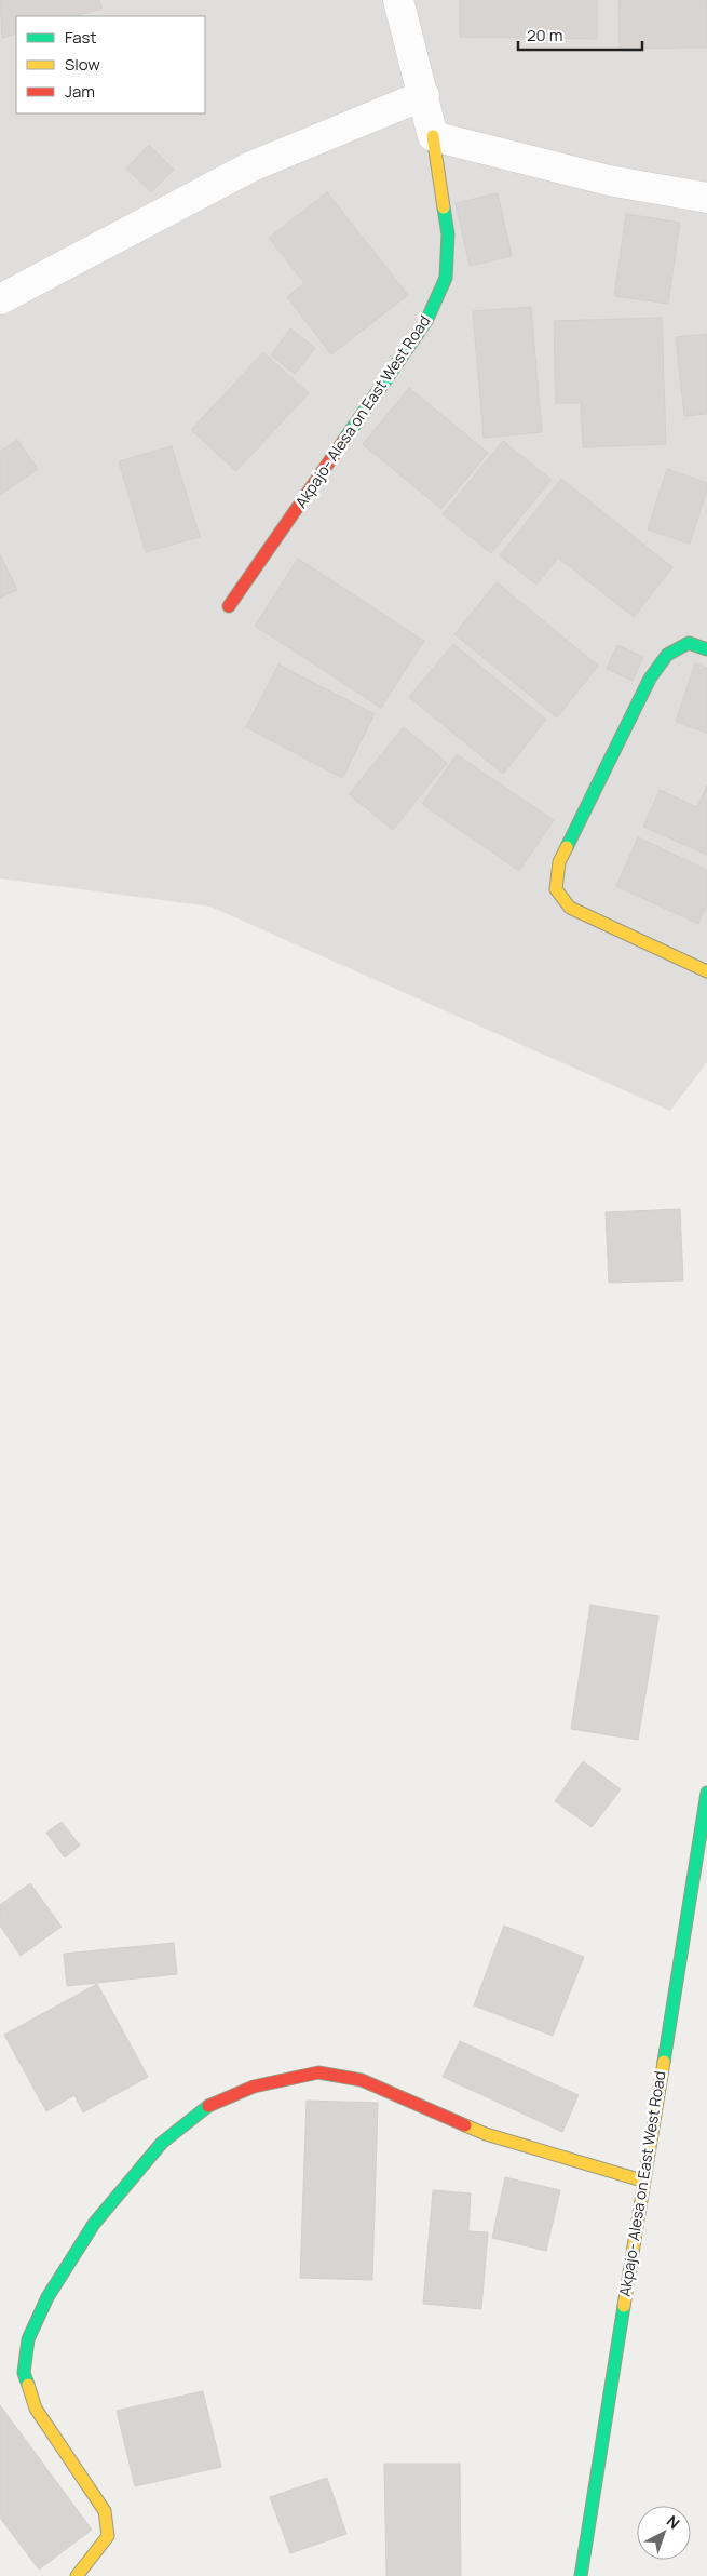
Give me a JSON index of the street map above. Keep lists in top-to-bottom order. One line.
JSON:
{"streets":{"street":["Akpajo- Alesa on East West Road"]},"legend":["Fast","Slow","Jam"],"scale_bar":"20 m","north":"top right"}
